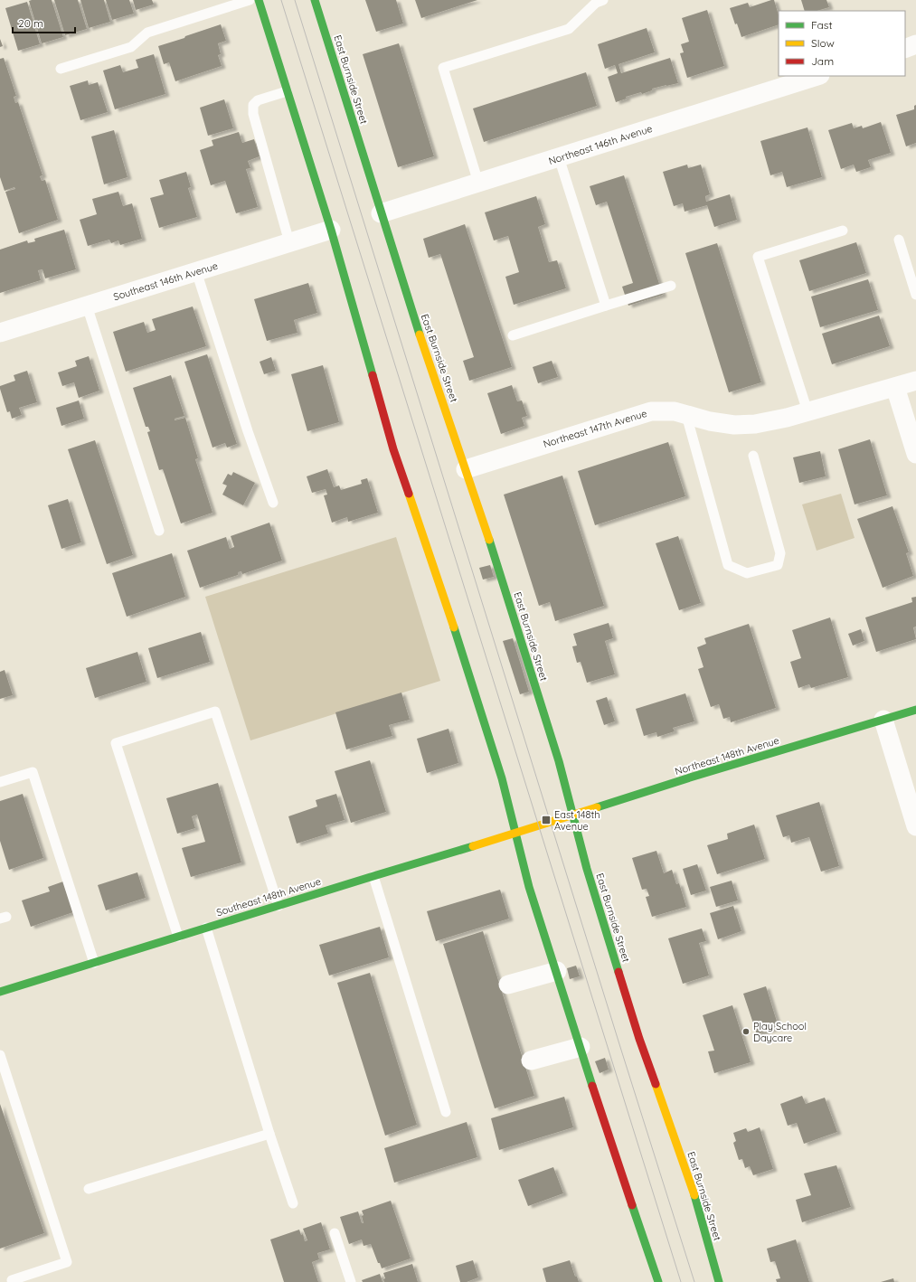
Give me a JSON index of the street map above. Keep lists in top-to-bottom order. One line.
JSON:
{"streets":{"street":["East Burnside Street","Northeast 146th Avenue","Southeast 146th Avenue","Northeast 147th Avenue","Northeast 148th Avenue","Southeast 148th Avenue"]},"crossings":[["East Burnside Street","Northeast 146th Avenue"],["East Burnside Street","Northeast 147th Avenue"],["East Burnside Street","Northeast 148th Avenue"],["Northeast 148th Avenue","Southeast 148th Avenue"]],"places":{"transit":["East 148th Avenue"],"other":["Play School Daycare"]},"legend":["Fast","Slow","Jam"],"scale_bar":"20 m"}
